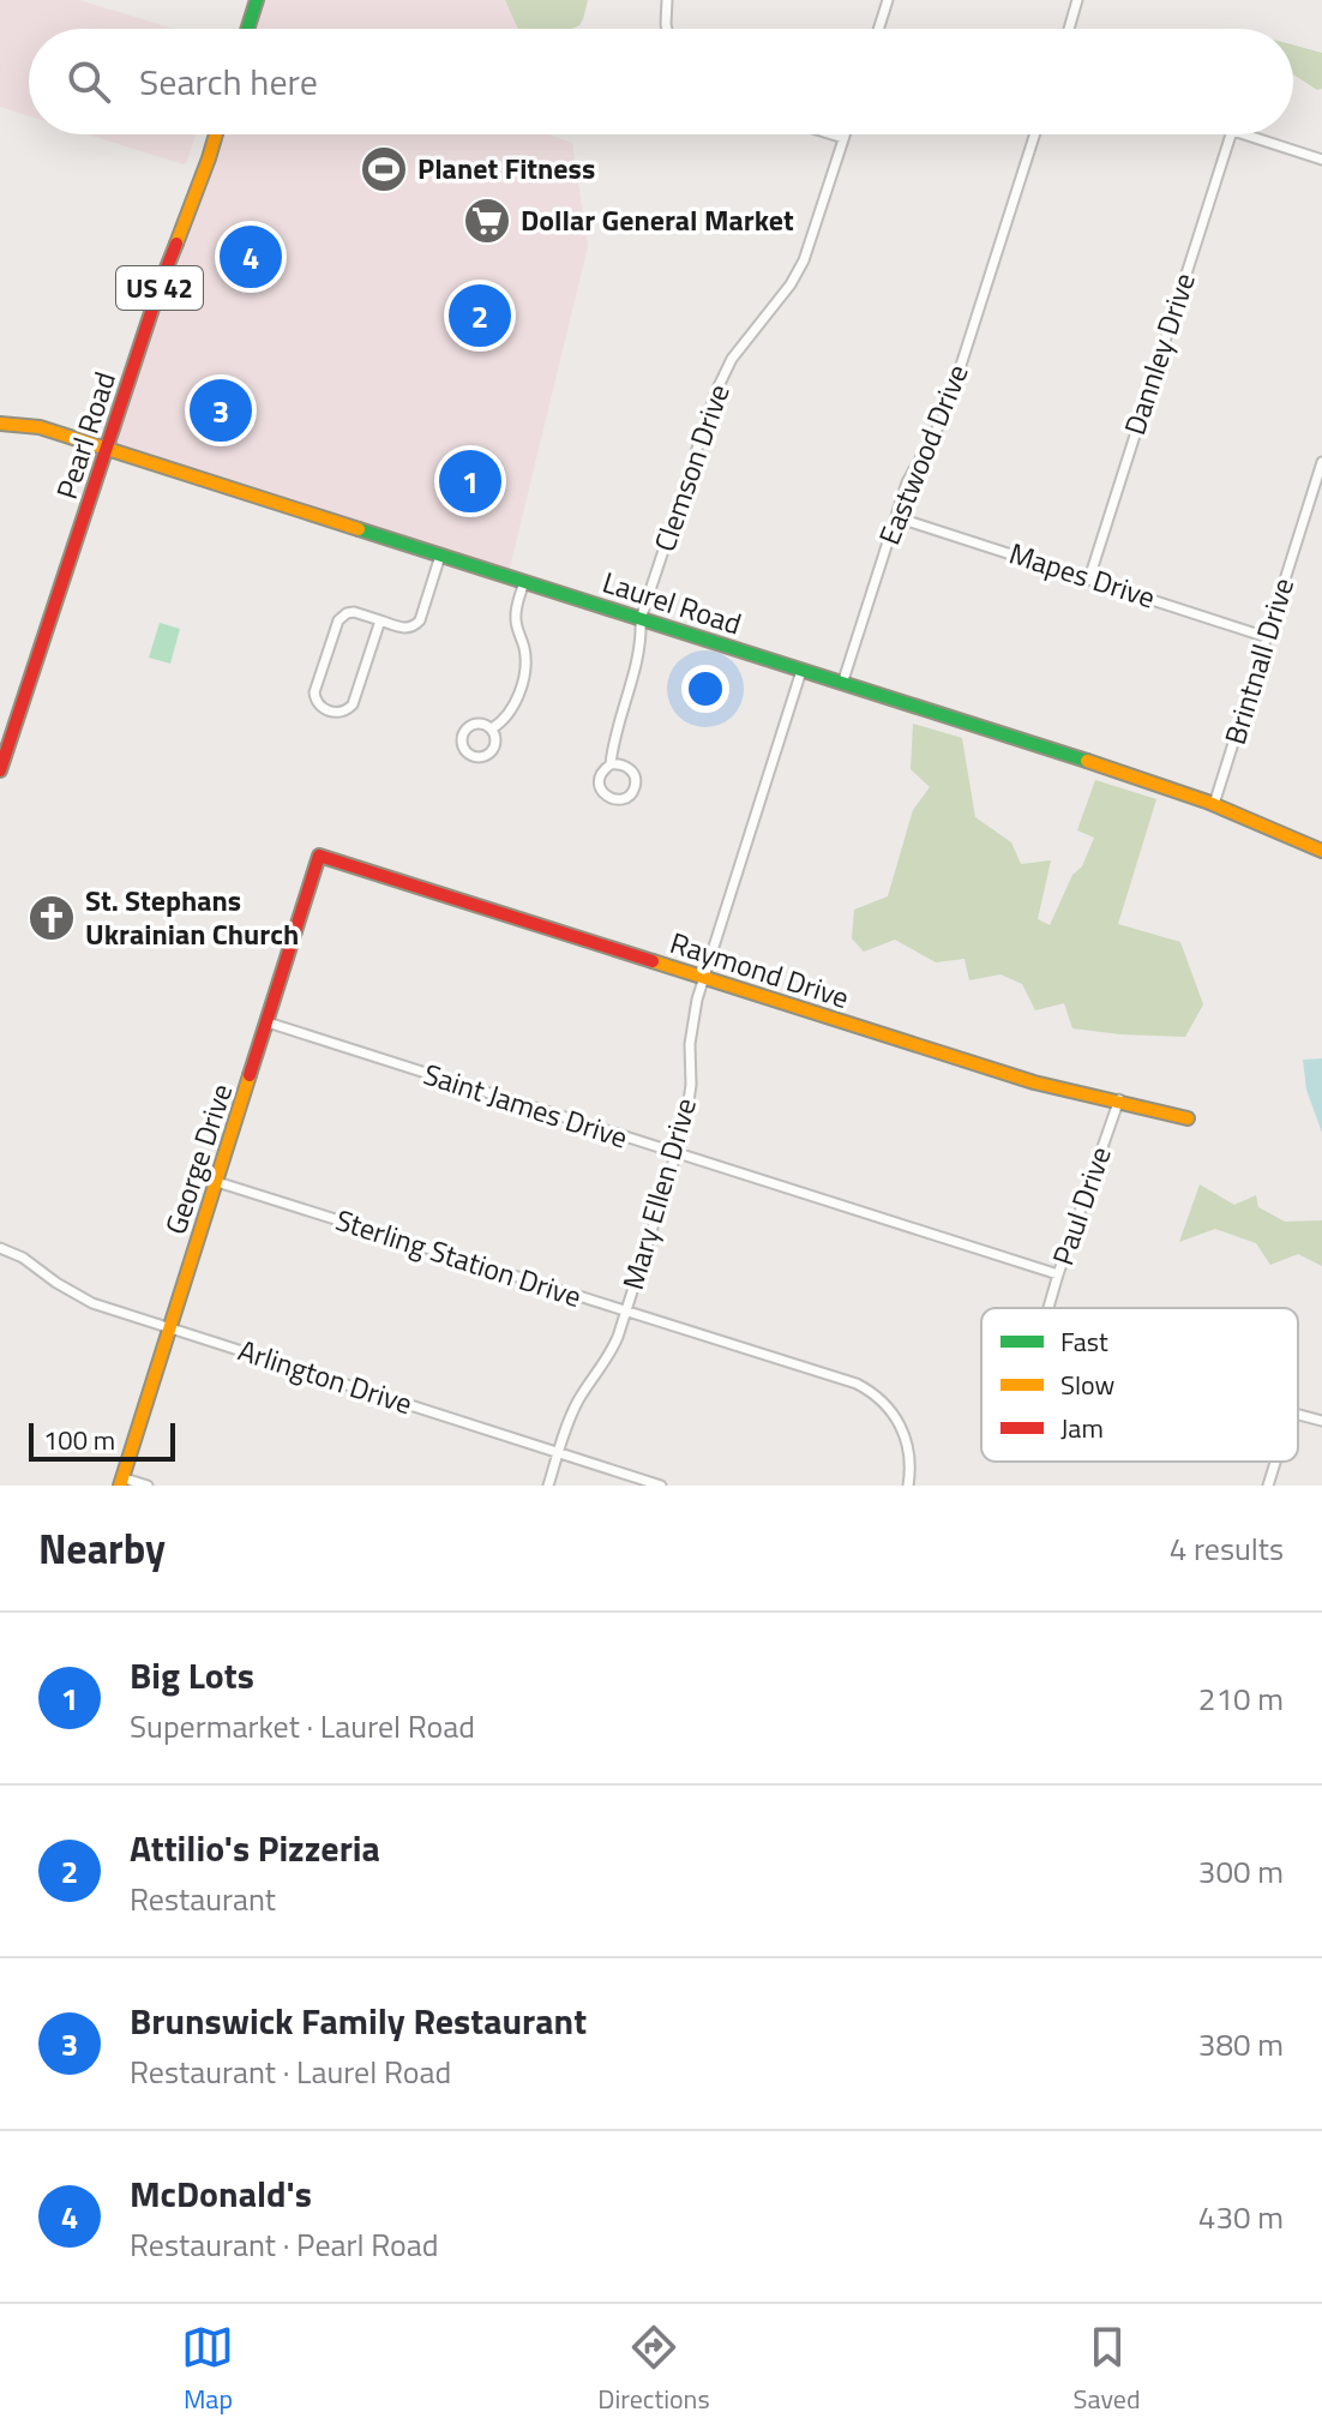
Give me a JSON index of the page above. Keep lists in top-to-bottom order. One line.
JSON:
{"streets":{"street":["US 42","Dannley Drive","Pearl Road","Eastwood Drive","Clemson Drive","Mapes Drive","Laurel Road","Brintnall Drive","Raymond Drive","Saint James Drive","George Drive","Mary Ellen Drive","Paul Drive","Sterling Station Drive","Arlington Drive"]},"crossings":[["Dannley Drive","Mapes Drive"],["Pearl Road","Laurel Road"],["Eastwood Drive","Mapes Drive"],["Eastwood Drive","Laurel Road"],["Clemson Drive","Laurel Road"],["Mapes Drive","Brintnall Drive"],["Laurel Road","Brintnall Drive"],["Laurel Road","Mary Ellen Drive"],["Raymond Drive","George Drive"],["Raymond Drive","Mary Ellen Drive"],["Raymond Drive","Paul Drive"],["Saint James Drive","George Drive"],["Saint James Drive","Mary Ellen Drive"],["Saint James Drive","Paul Drive"],["George Drive","Sterling Station Drive"],["George Drive","Arlington Drive"],["Mary Ellen Drive","Sterling Station Drive"],["Mary Ellen Drive","Arlington Drive"]],"places":{"sports":["Planet Fitness"],"supermarket":["Dollar General Market"],"church":["St. Stephans Ukrainian Church"]},"legend":["Fast","Slow","Jam"],"scale_bar":"100 m","page":{"search":"Search here","pins":["4","2","3","1"],"scale":"100 m","heading":["Nearby","4 results"],"list":[{"mark":"1","name":"Big Lots","note":"Supermarket · Laurel Road","value":"210 m"},{"mark":"2","name":"Attilio's Pizzeria","note":"Restaurant","value":"300 m"},{"mark":"3","name":"Brunswick Family Restaurant","note":"Restaurant · Laurel Road","value":"380 m"},{"mark":"4","name":"McDonald's","note":"Restaurant · Pearl Road","value":"430 m"}],"nav":["Map","Directions","Saved"]}}
